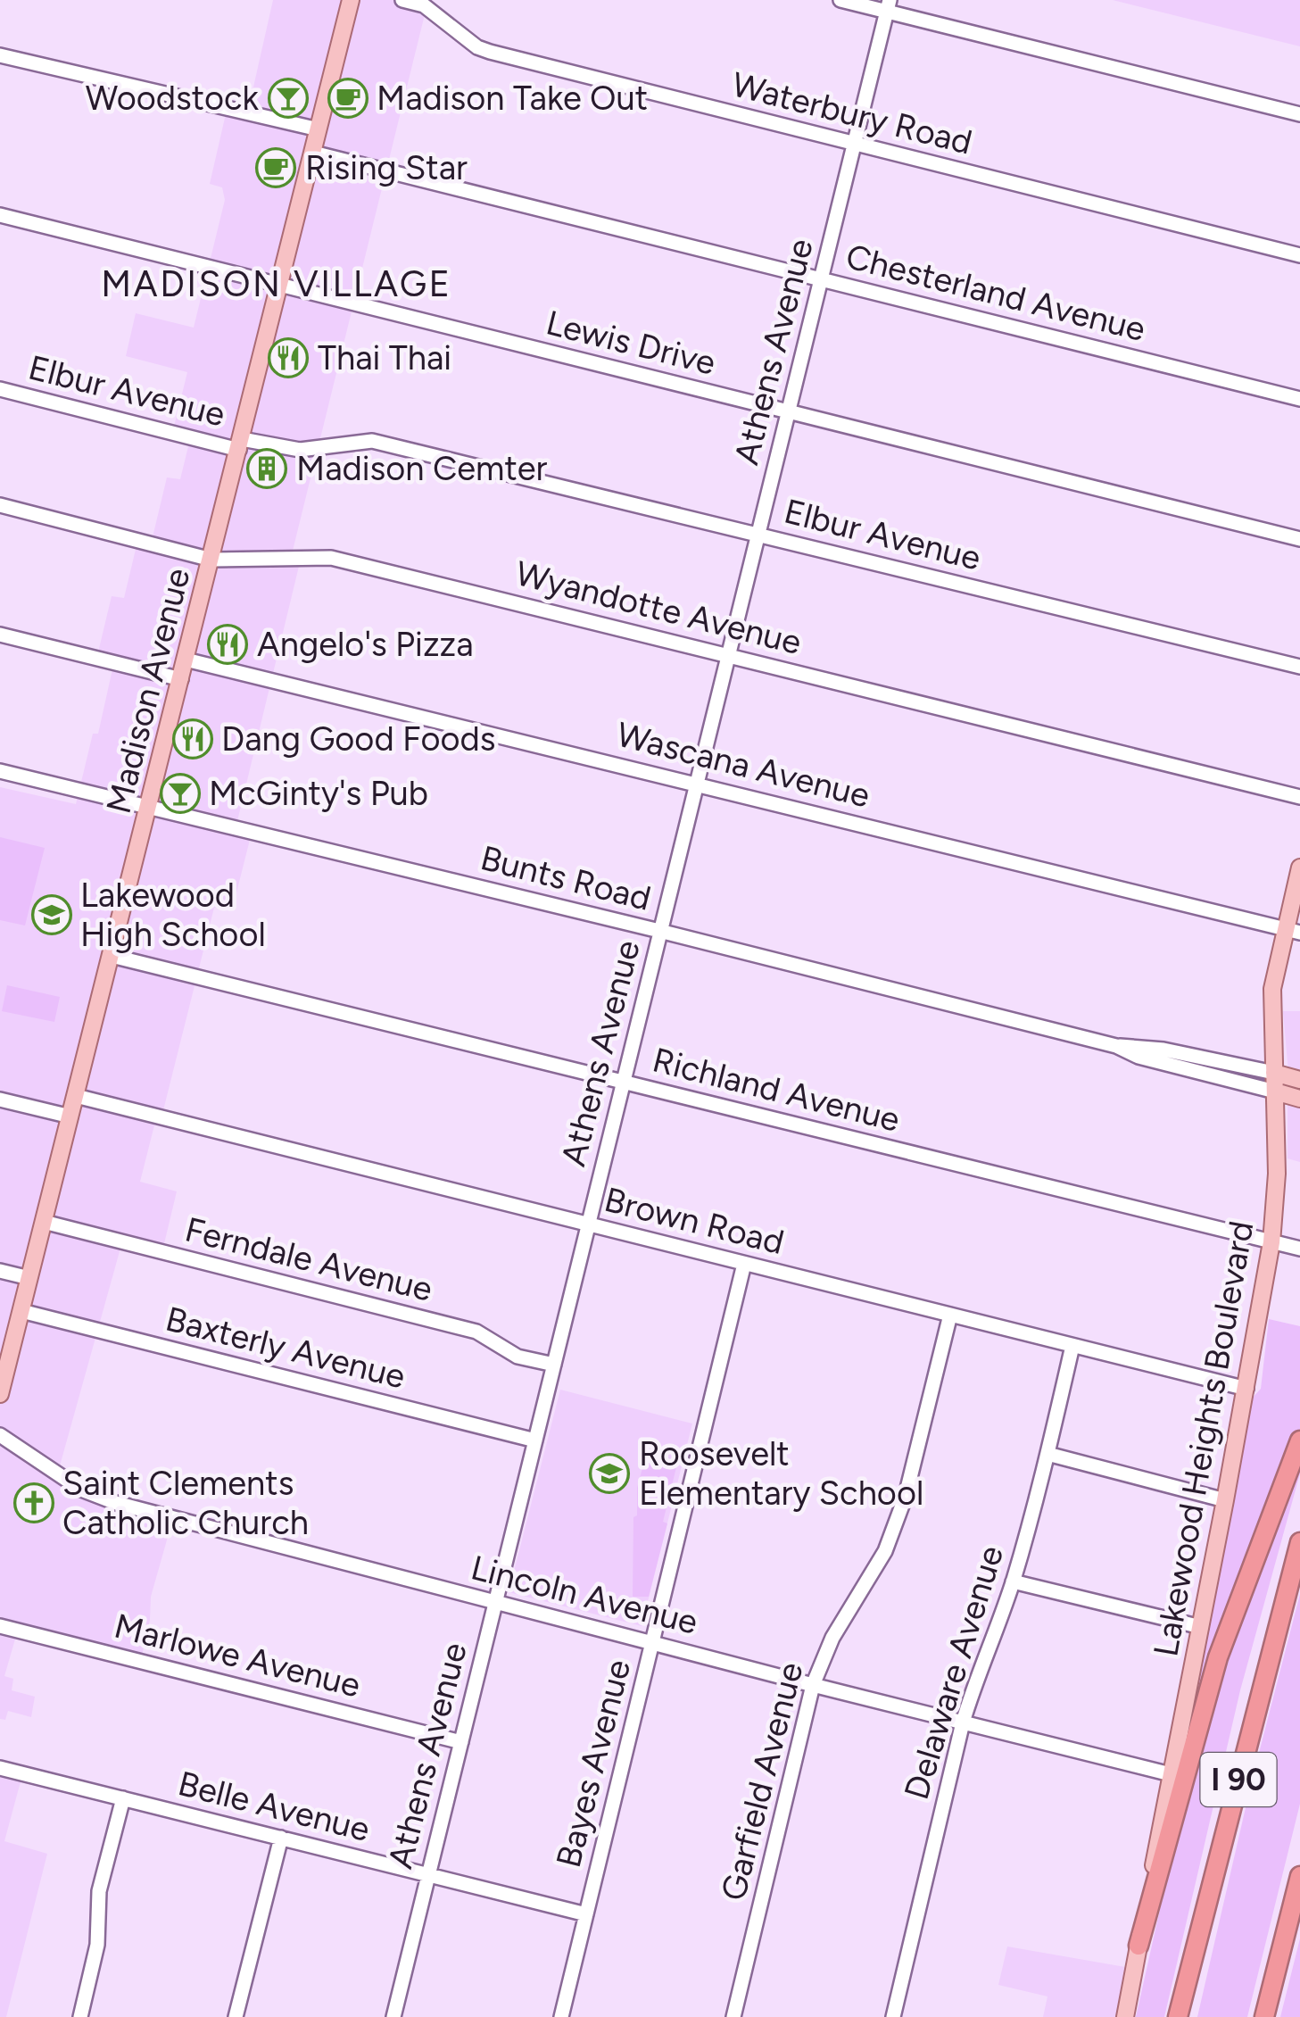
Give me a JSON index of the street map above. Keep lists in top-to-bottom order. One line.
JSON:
{"streets":{"highway":["I 90"],"main road":["Madison Avenue","Lakewood Heights Boulevard"],"street":["Waterbury Road","Chesterland Avenue","Lewis Drive","Athens Avenue","Elbur Avenue","Wyandotte Avenue","Wascana Avenue","Bunts Road","Richland Avenue","Brown Road","Ferndale Avenue","Baxterly Avenue","Lincoln Avenue","Marlowe Avenue","Delaware Avenue","Bayes Avenue","Garfield Avenue","Belle Avenue"]},"crossings":[["Waterbury Road","Athens Avenue"],["Chesterland Avenue","Athens Avenue"],["Chesterland Avenue","Madison Avenue"],["Lewis Drive","Athens Avenue"],["Lewis Drive","Madison Avenue"],["Athens Avenue","Elbur Avenue"],["Athens Avenue","Wyandotte Avenue"],["Athens Avenue","Wascana Avenue"],["Athens Avenue","Bunts Road"],["Athens Avenue","Richland Avenue"],["Athens Avenue","Brown Road"],["Athens Avenue","Ferndale Avenue"],["Athens Avenue","Baxterly Avenue"],["Athens Avenue","Lincoln Avenue"],["Athens Avenue","Marlowe Avenue"],["Athens Avenue","Belle Avenue"],["Elbur Avenue","Madison Avenue"],["Wyandotte Avenue","Madison Avenue"],["Madison Avenue","Wascana Avenue"],["Madison Avenue","Bunts Road"],["Madison Avenue","Richland Avenue"],["Madison Avenue","Brown Road"],["Madison Avenue","Ferndale Avenue"],["Madison Avenue","Baxterly Avenue"],["Wascana Avenue","Lakewood Heights Boulevard"],["Bunts Road","Lakewood Heights Boulevard"],["Richland Avenue","Lakewood Heights Boulevard"],["Brown Road","Lakewood Heights Boulevard"],["Brown Road","Delaware Avenue"],["Brown Road","Bayes Avenue"],["Brown Road","Garfield Avenue"],["Lakewood Heights Boulevard","Lincoln Avenue"],["Lincoln Avenue","Delaware Avenue"],["Lincoln Avenue","Bayes Avenue"],["Lincoln Avenue","Garfield Avenue"],["Bayes Avenue","Belle Avenue"]],"districts":["MADISON VILLAGE"],"places":{"bar":["Woodstock","McGinty's Pub"],"cafe":["Madison Take Out","Rising Star"],"restaurant":["Thai Thai","Angelo's Pizza","Dang Good Foods"],"building":["Madison Cemter"],"school or university":["Lakewood High School","Roosevelt Elementary School"],"church":["Saint Clements Catholic Church"]}}
